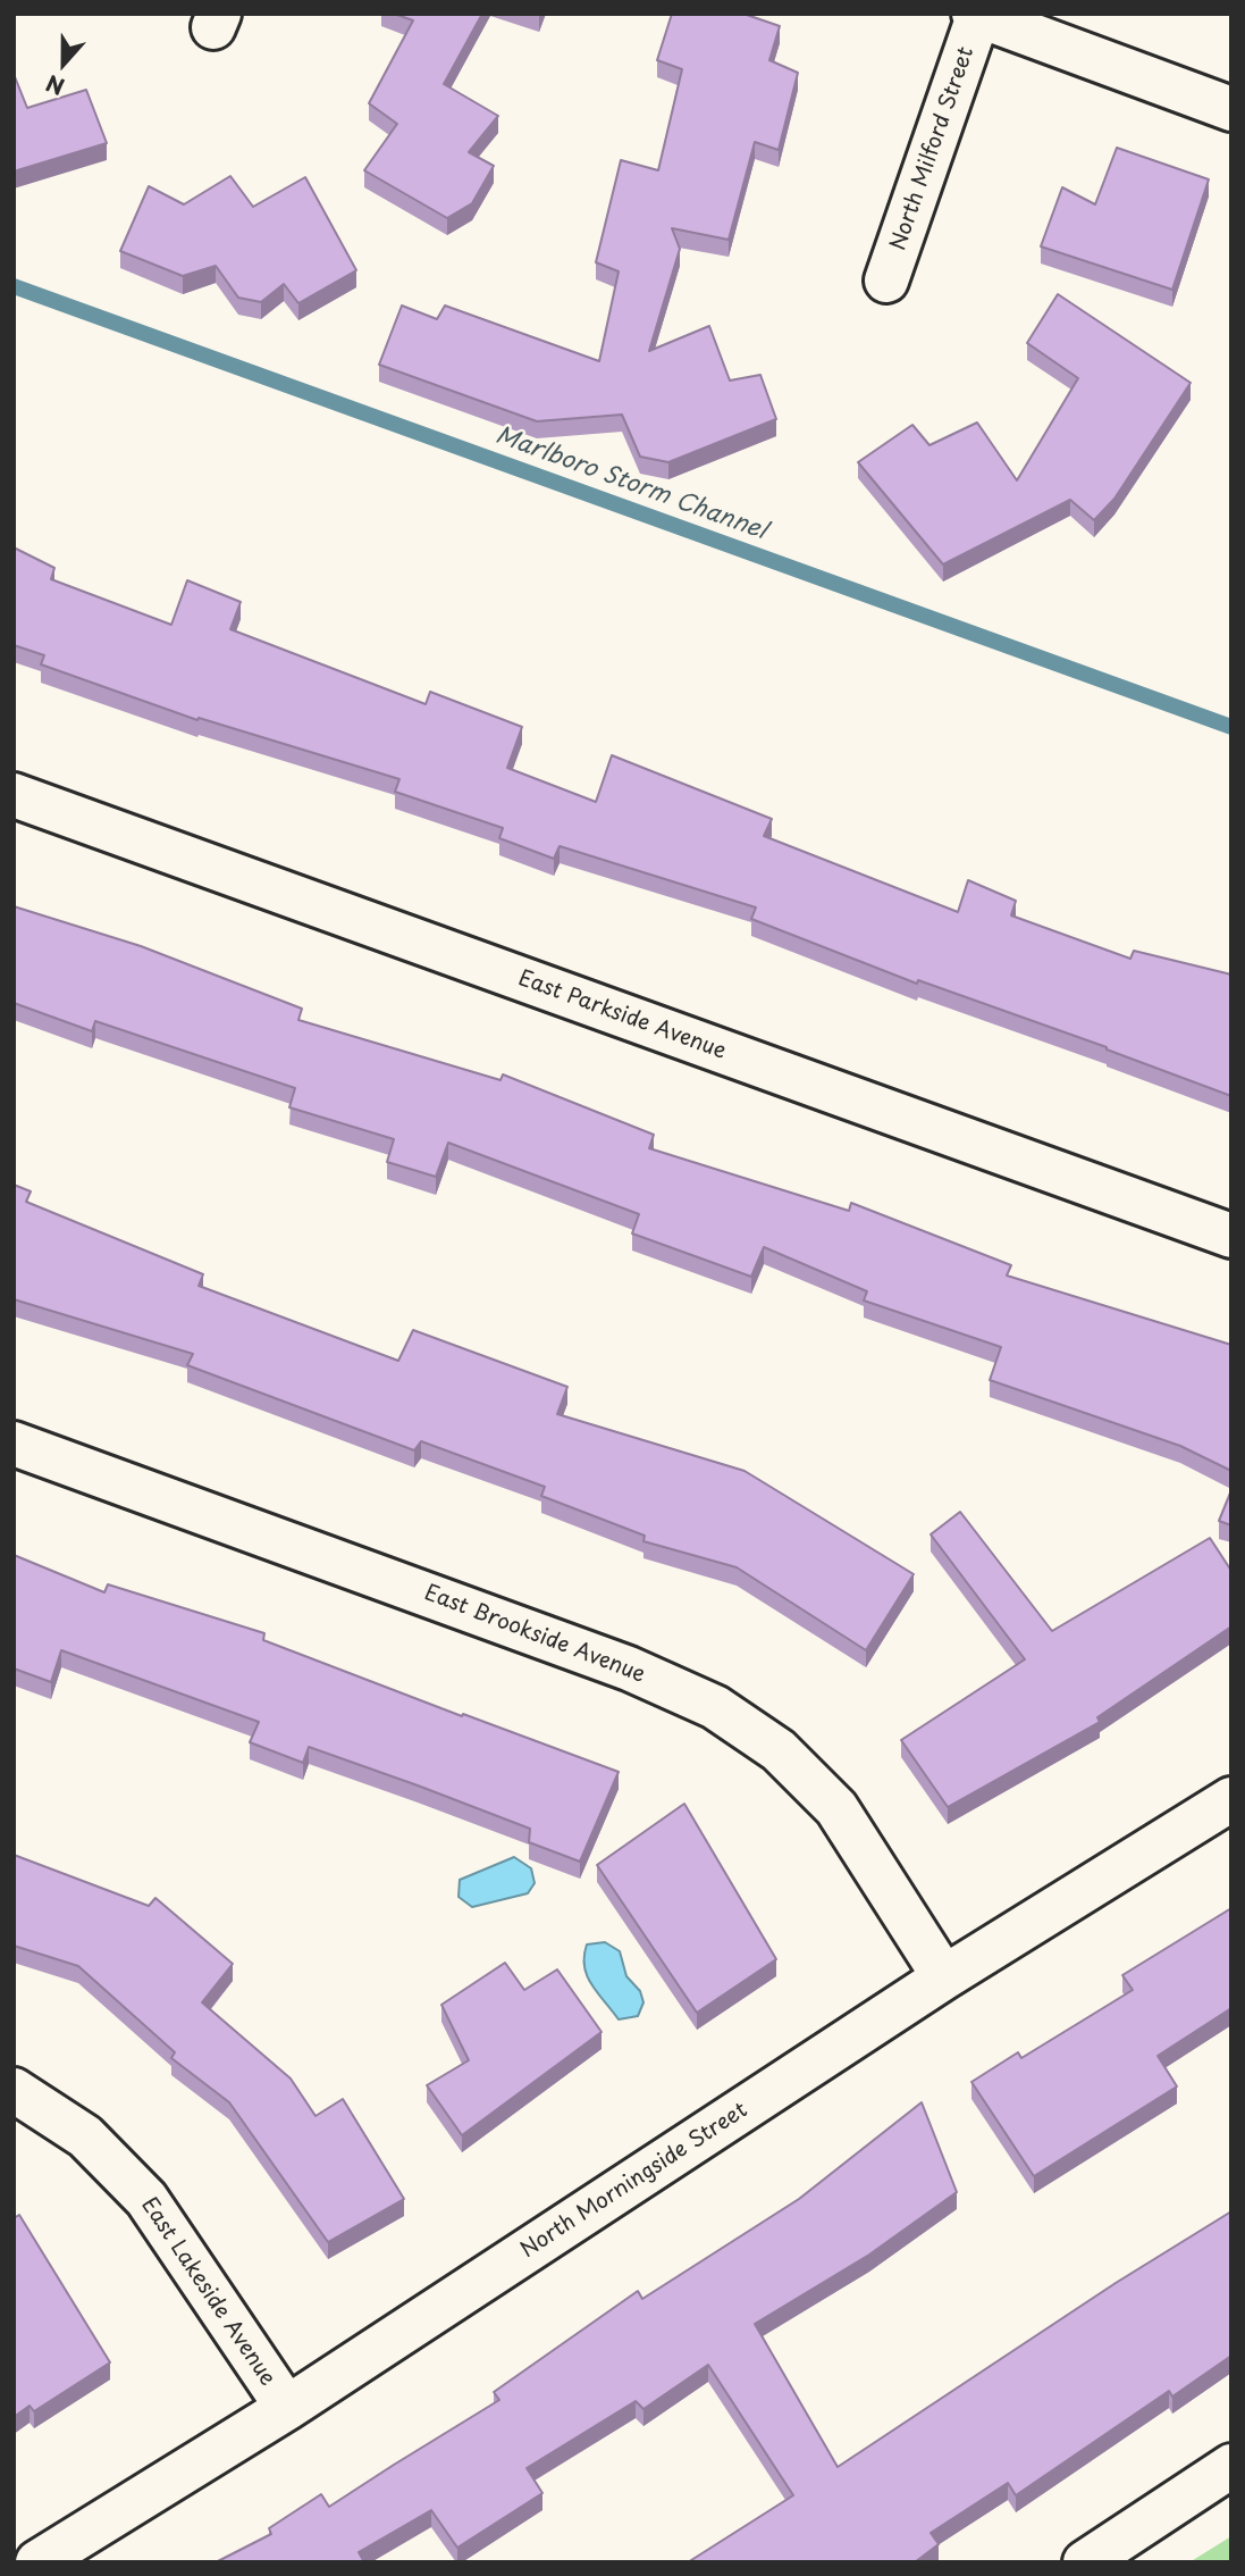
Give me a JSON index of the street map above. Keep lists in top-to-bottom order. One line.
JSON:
{"streets":{"street":["North Milford Street","East Parkside Avenue","East Brookside Avenue","North Morningside Street","East Lakeside Avenue"]},"crossings":[["East Brookside Avenue","North Morningside Street"],["North Morningside Street","East Lakeside Avenue"]],"water":["Marlboro Storm Channel"],"north":"bottom"}
